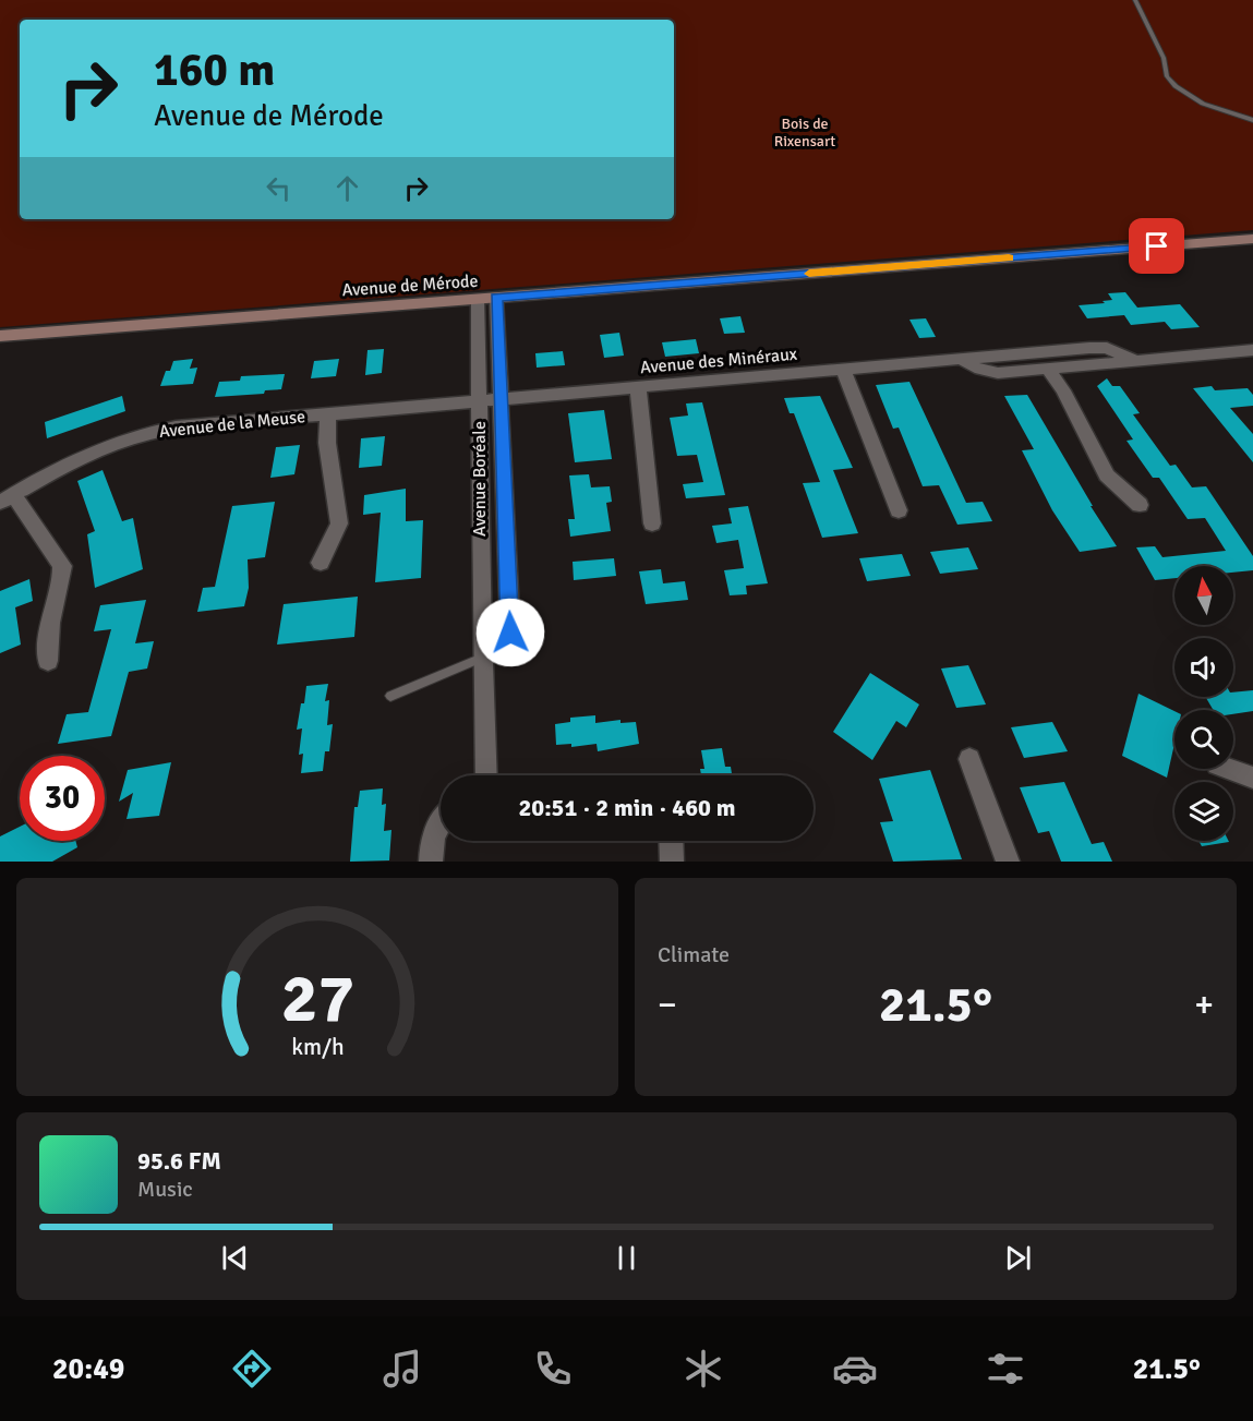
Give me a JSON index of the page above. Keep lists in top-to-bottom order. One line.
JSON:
{"streets":{"street":["Avenue de Mérode","Avenue des Minéraux","Avenue de la Meuse","Avenue Boréale"]},"crossings":[["Avenue de Mérode","Avenue Boréale"],["Avenue des Minéraux","Avenue de la Meuse"],["Avenue des Minéraux","Avenue Boréale"],["Avenue de la Meuse","Avenue Boréale"]],"parks":["Bois de Rixensart"],"north":"top","page":{"turn":["160 m","Avenue de Mérode"],"limit":"30","trip":"20:51 · 2 min · 460 m","tile":"Climate","heat":["−","21.5°","+"],"song":["95.6 FM","Music"],"tabs":["20:49","21.5°"],"gauge":["27","km/h"]}}
